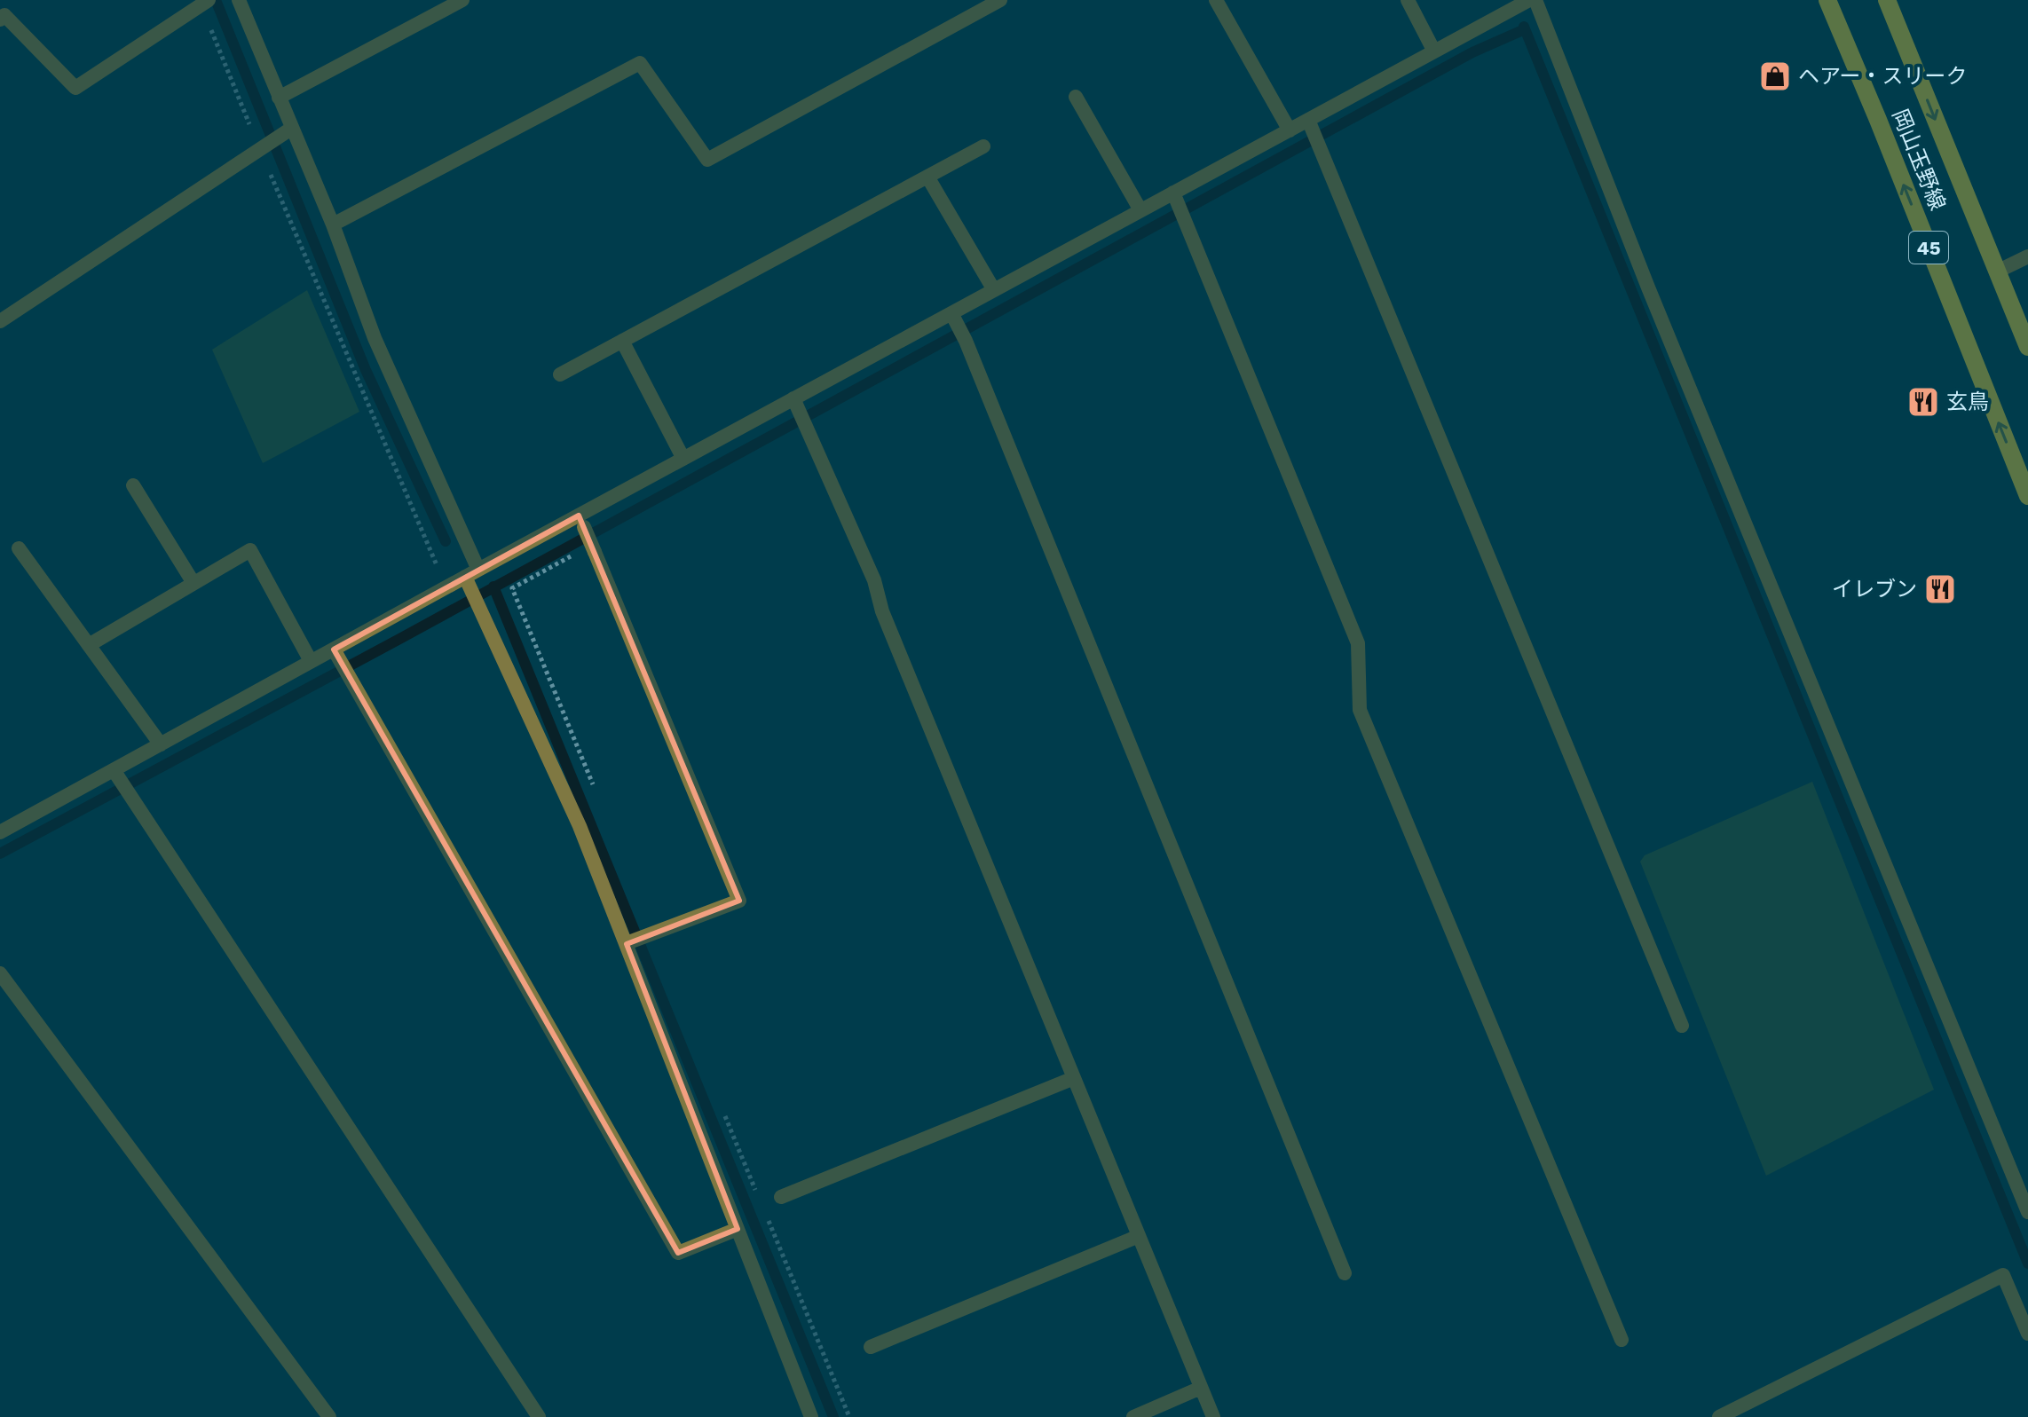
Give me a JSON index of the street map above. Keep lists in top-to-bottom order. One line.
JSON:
{"streets":{"main road":["岡山玉野線","45"]},"places":{"shop":["ヘアー・スリーク"],"restaurant":["玄鳥","イレブン"]}}
